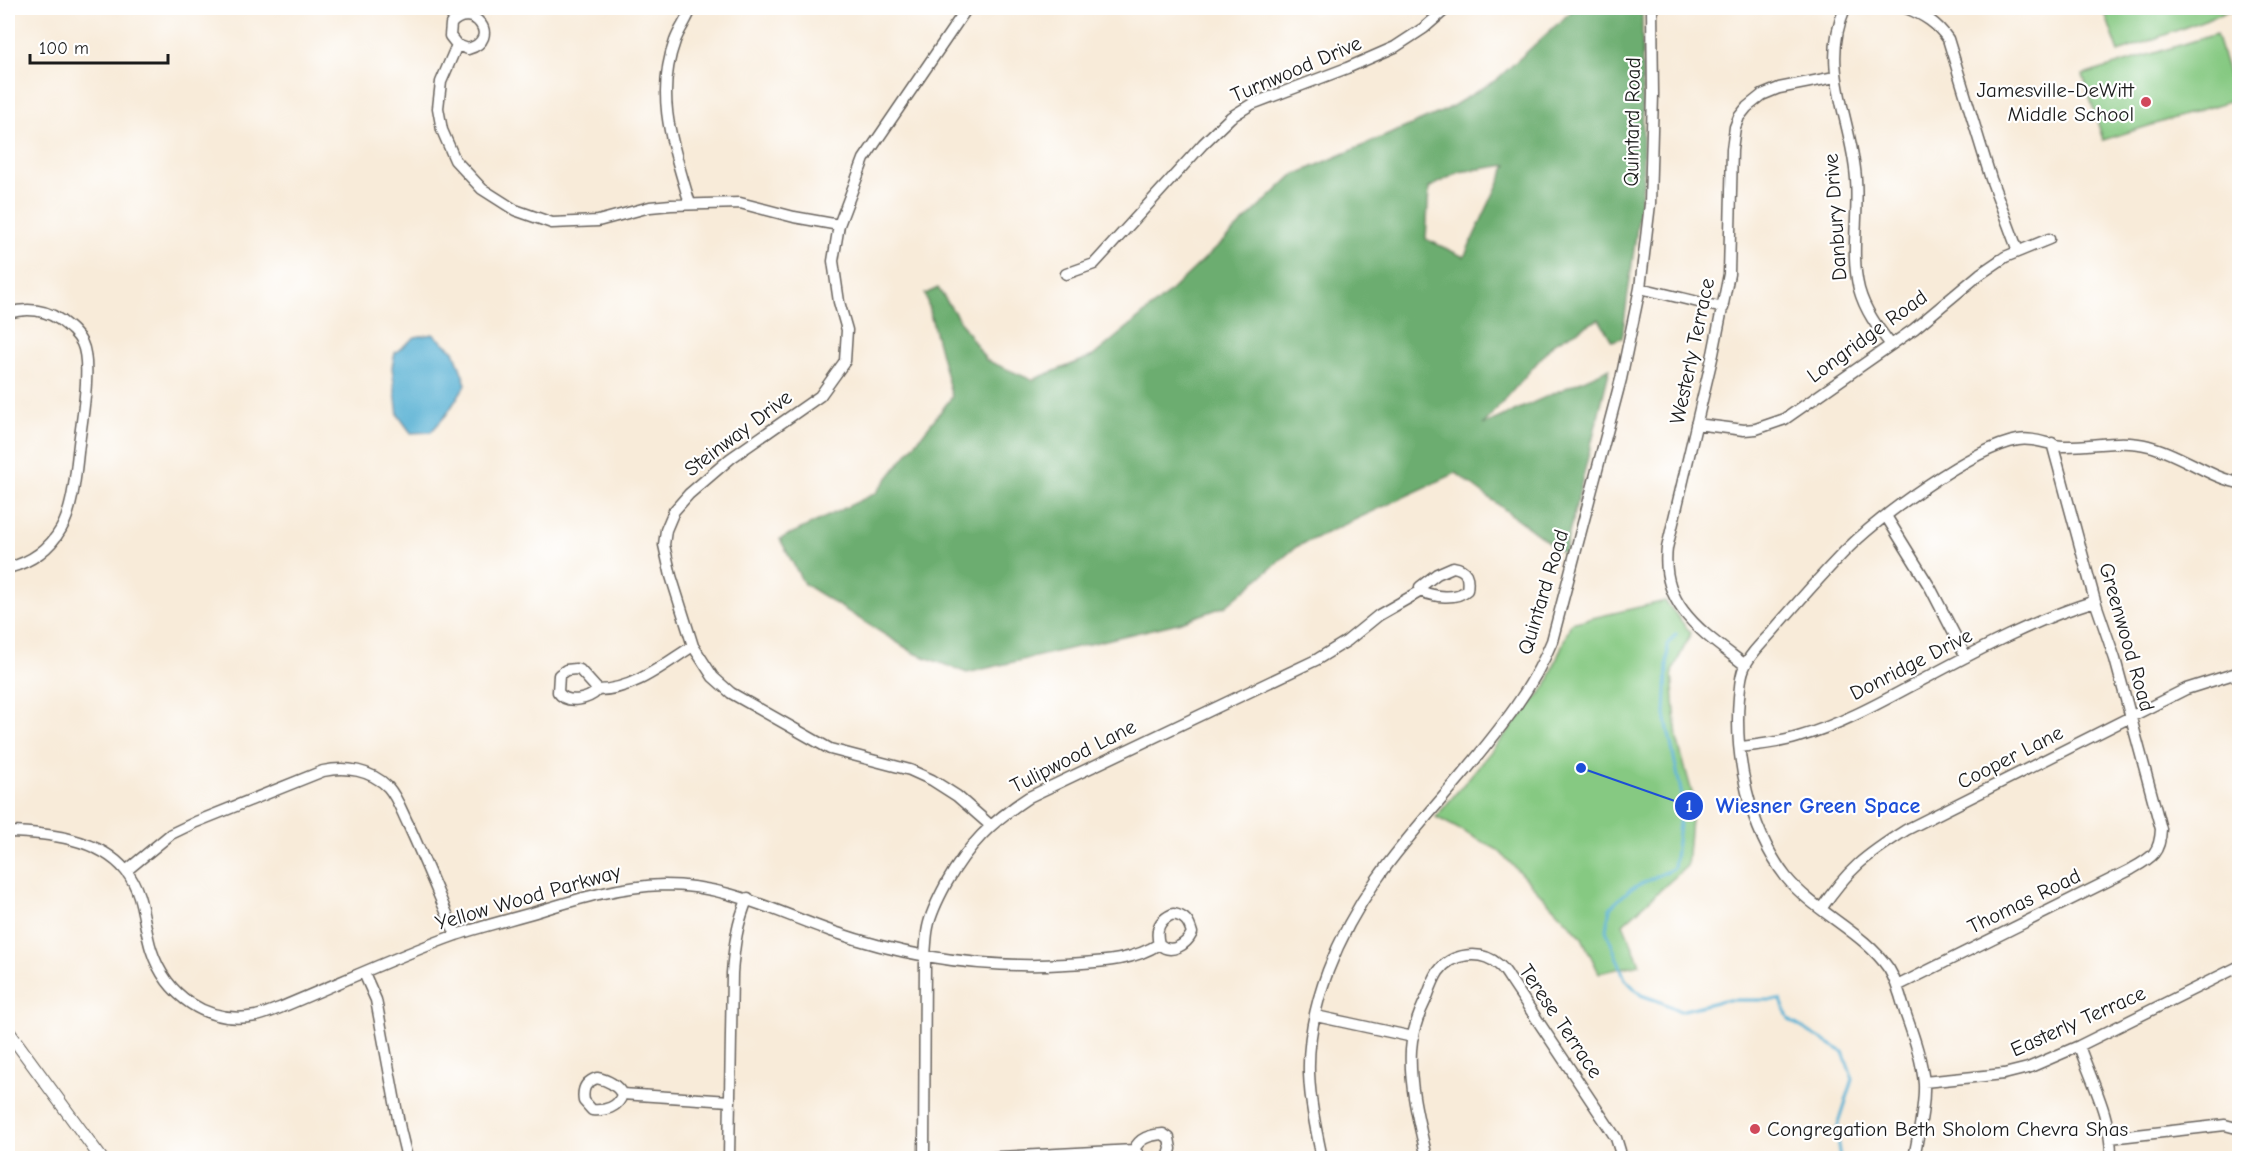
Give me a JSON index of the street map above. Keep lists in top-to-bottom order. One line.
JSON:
{"streets":{"street":["Turnwood Drive","Quintard Road","Danbury Drive","Longridge Road","Westerly Terrace","Steinway Drive","Greenwood Road","Donridge Drive","Tulipwood Lane","Cooper Lane","Yellow Wood Parkway","Thomas Road","Terese Terrace","Easterly Terrace"]},"crossings":[["Danbury Drive","Longridge Road"],["Danbury Drive","Westerly Terrace"],["Longridge Road","Westerly Terrace"],["Steinway Drive","Tulipwood Lane"],["Greenwood Road","Donridge Drive"],["Greenwood Road","Cooper Lane"],["Greenwood Road","Thomas Road"],["Tulipwood Lane","Yellow Wood Parkway"]],"places":["Jamesville-DeWitt Middle School","Wiesner Green Space","Congregation Beth Sholom Chevra Shas"],"scale_bar":"100 m"}
